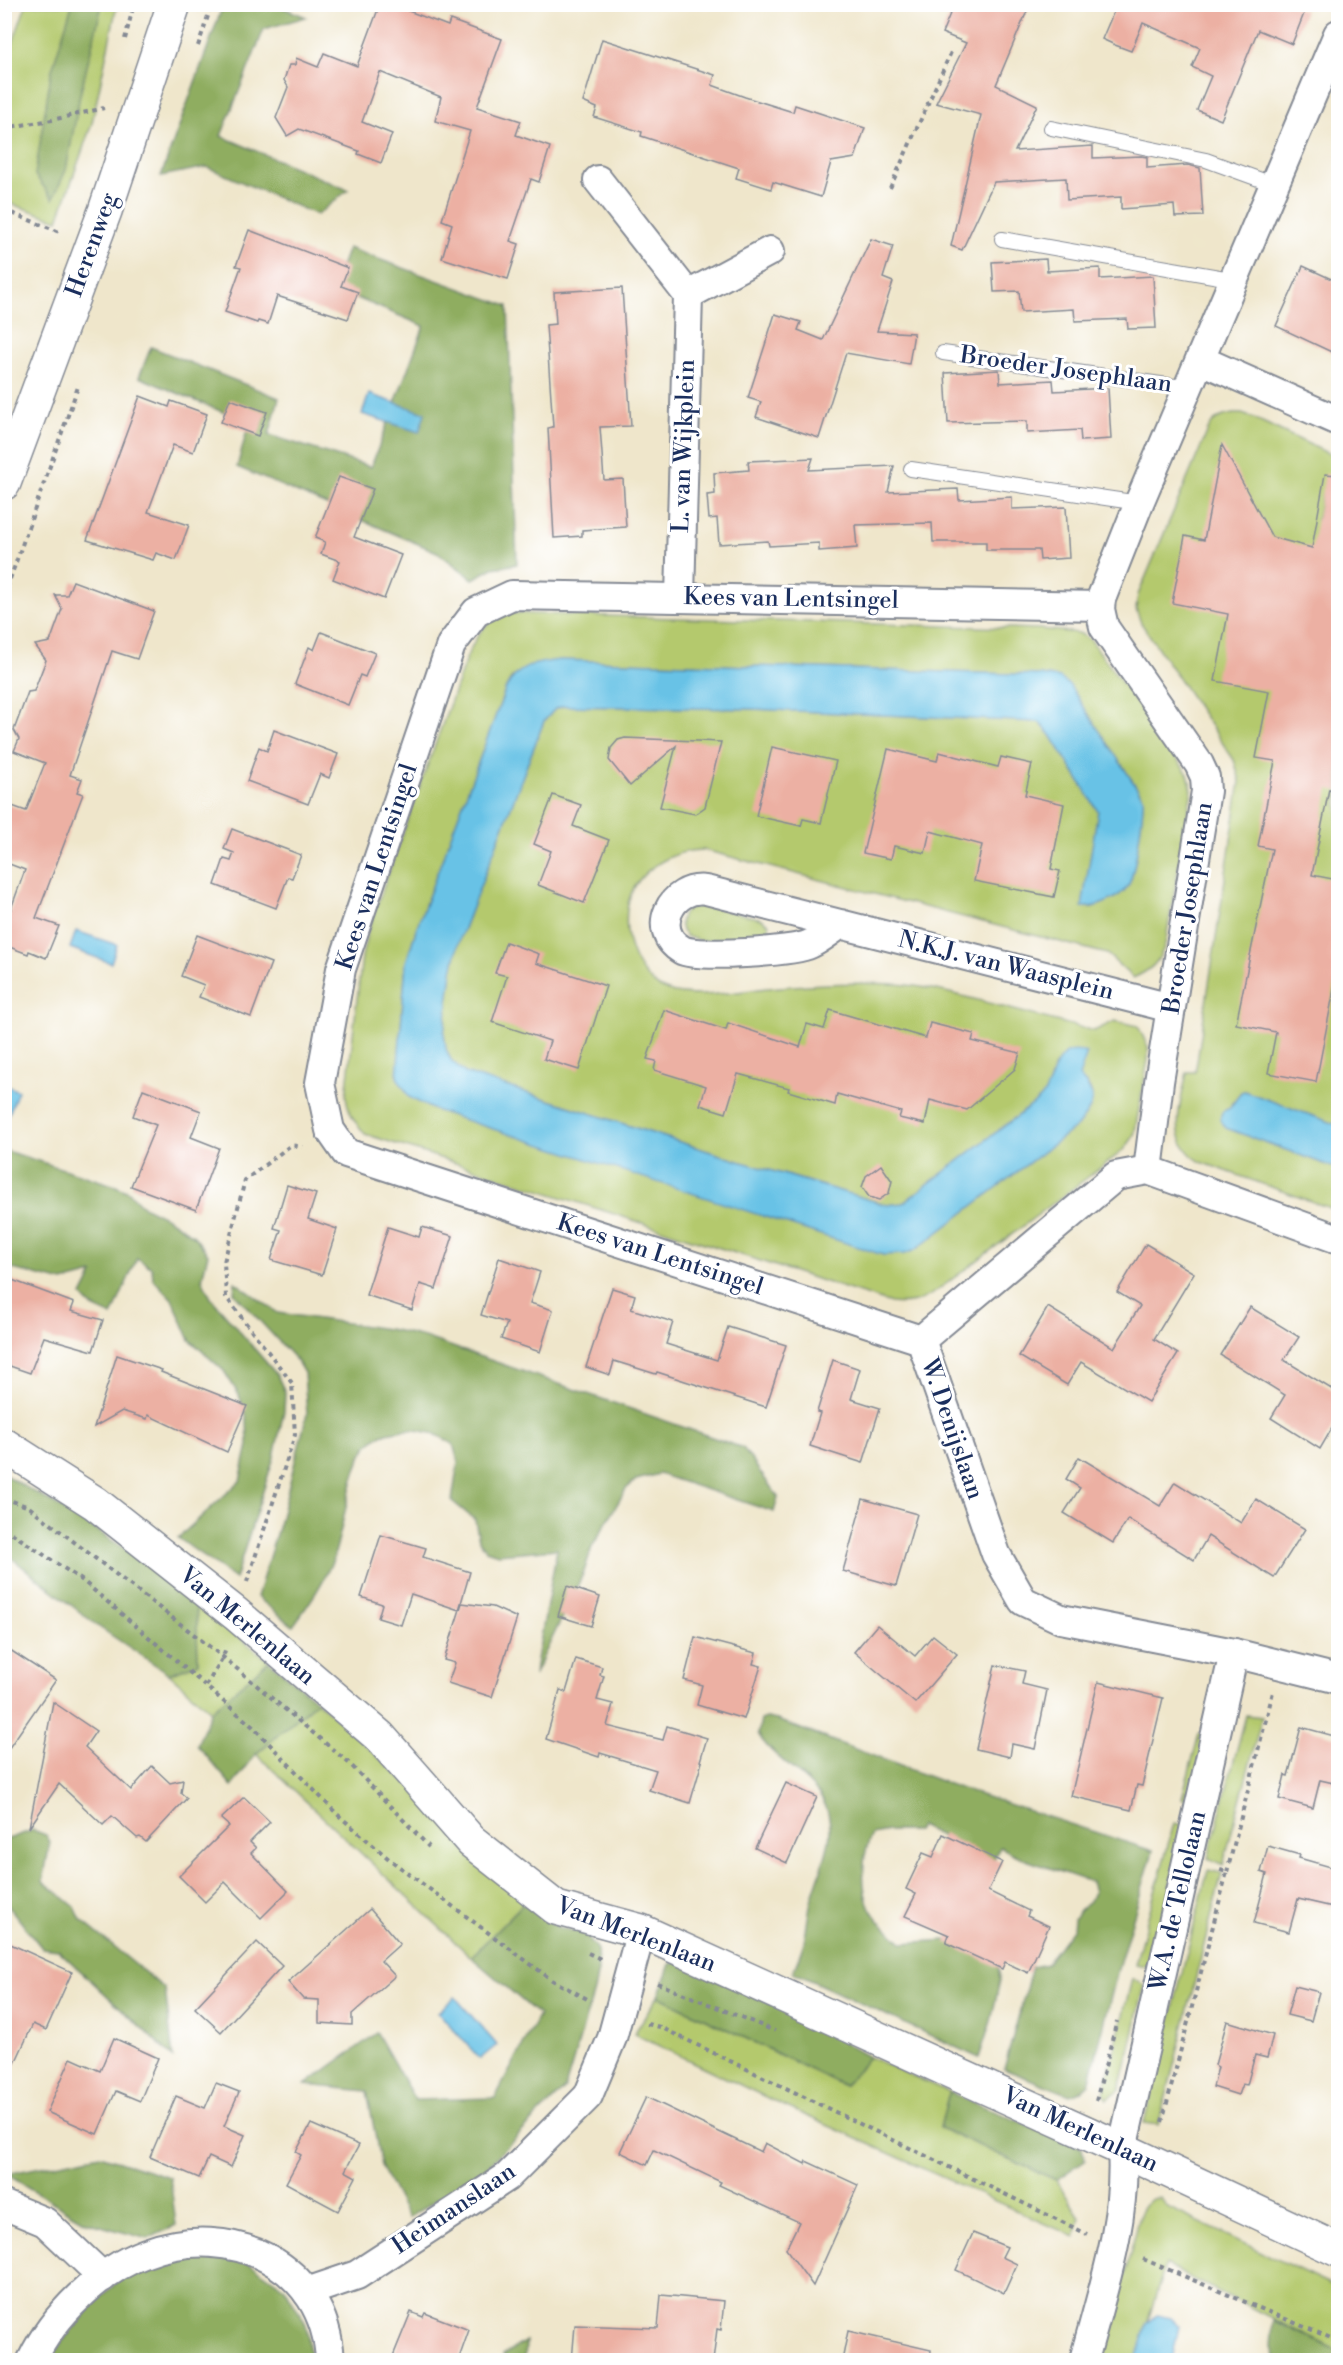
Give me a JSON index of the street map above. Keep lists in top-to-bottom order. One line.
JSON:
{"streets":{"main road":["Herenweg","Van Merlenlaan"],"street":["Broeder Josephlaan","L. van Wijkplein","Kees van Lentsingel","N.K.J. van Waasplein","W. Denijslaan","W.A. de Tellolaan","Heimanslaan"]},"crossings":[["Broeder Josephlaan","Kees van Lentsingel"],["Broeder Josephlaan","N.K.J. van Waasplein"],["Broeder Josephlaan","W. Denijslaan"],["L. van Wijkplein","Kees van Lentsingel"],["Kees van Lentsingel","W. Denijslaan"],["W. Denijslaan","W.A. de Tellolaan"],["Van Merlenlaan","W.A. de Tellolaan"],["Van Merlenlaan","Heimanslaan"]]}
